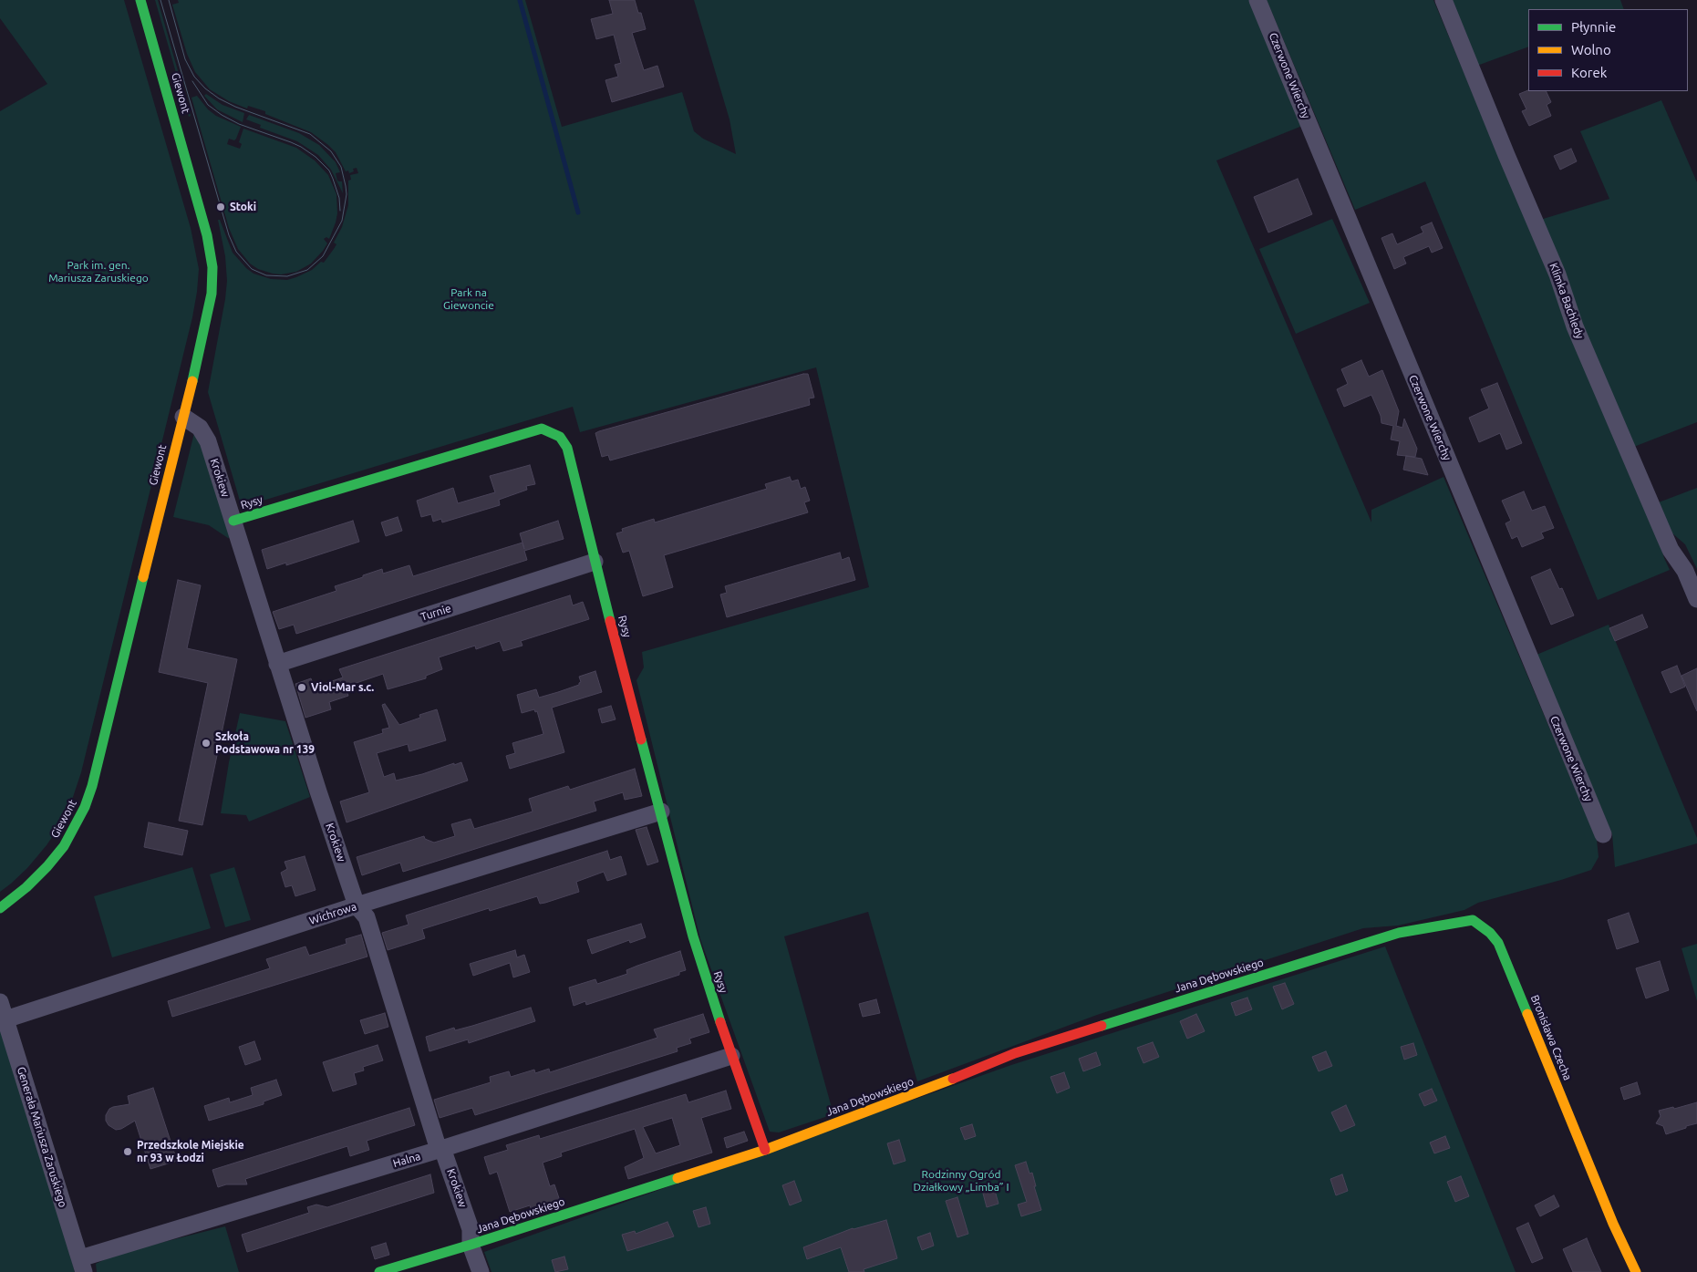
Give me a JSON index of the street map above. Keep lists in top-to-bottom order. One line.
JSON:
{"streets":{"street":["Czerwone Wierchy","Giewont","Klimka Bachledy","Krokiew","Rysy","Turnie","Wichrowa","Jana Dębowskiego","Bronisława Czecha","Generała Mariusza Zaruskiego","Halna"]},"crossings":[["Giewont","Krokiew"],["Krokiew","Rysy"],["Krokiew","Turnie"],["Krokiew","Wichrowa"],["Krokiew","Jana Dębowskiego"],["Krokiew","Halna"],["Rysy","Turnie"],["Rysy","Wichrowa"],["Rysy","Jana Dębowskiego"],["Rysy","Halna"],["Wichrowa","Generała Mariusza Zaruskiego"],["Jana Dębowskiego","Bronisława Czecha"],["Generała Mariusza Zaruskiego","Halna"]],"parks":["Park im. gen. Mariusza Zaruskiego","Park na Giewoncie","Rodzinny Ogród Działkowy „Limba” I"],"places":["Stoki","Viol-Mar s.c.","Szkoła Podstawowa nr 139","Przedszkole Miejskie nr 93 w Łodzi"],"legend":["Płynnie","Wolno","Korek"]}
